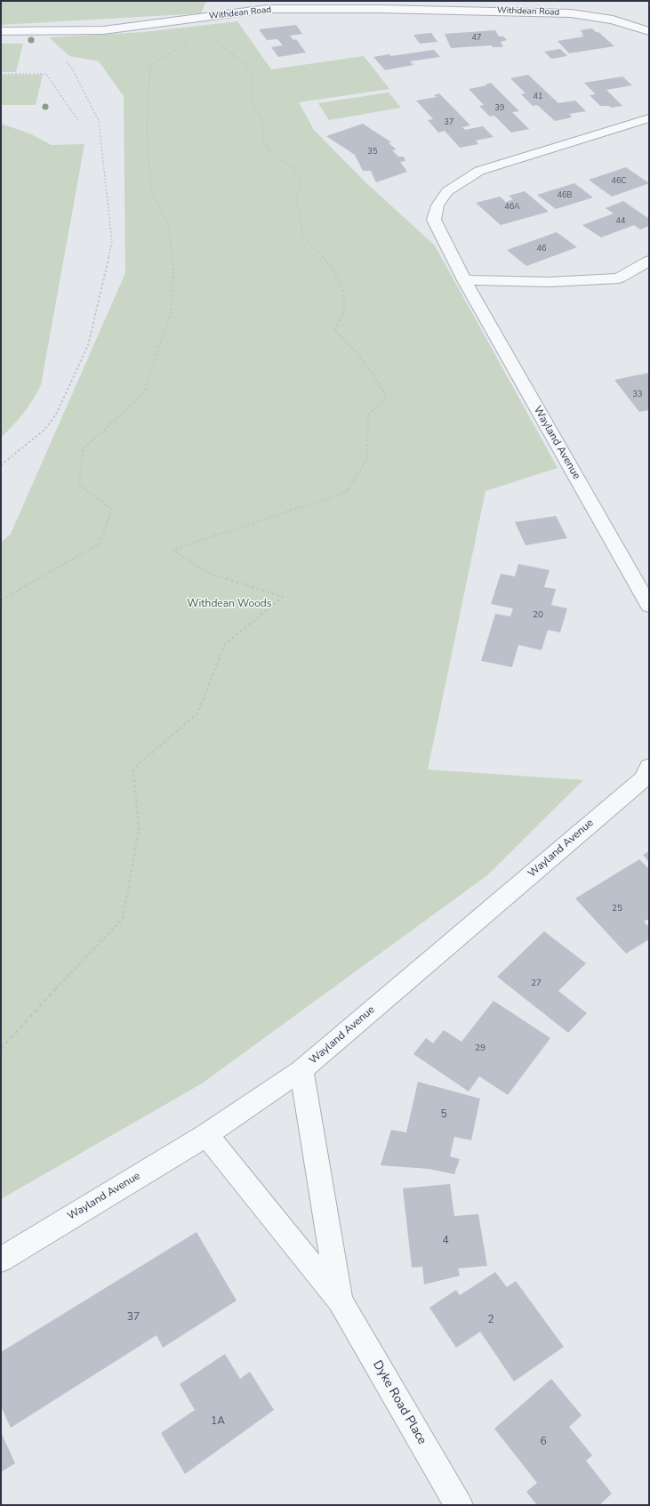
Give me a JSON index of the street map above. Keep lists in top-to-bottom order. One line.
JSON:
{"streets":{"street":["Withdean Road","Wayland Avenue","Dyke Road Place"]},"parks":["Withdean Woods"],"house_numbers":["47","41","39","37","35","46C","46B","46A","44","46","33","20","25","27","29","5","4","37","2","1A","6"]}
